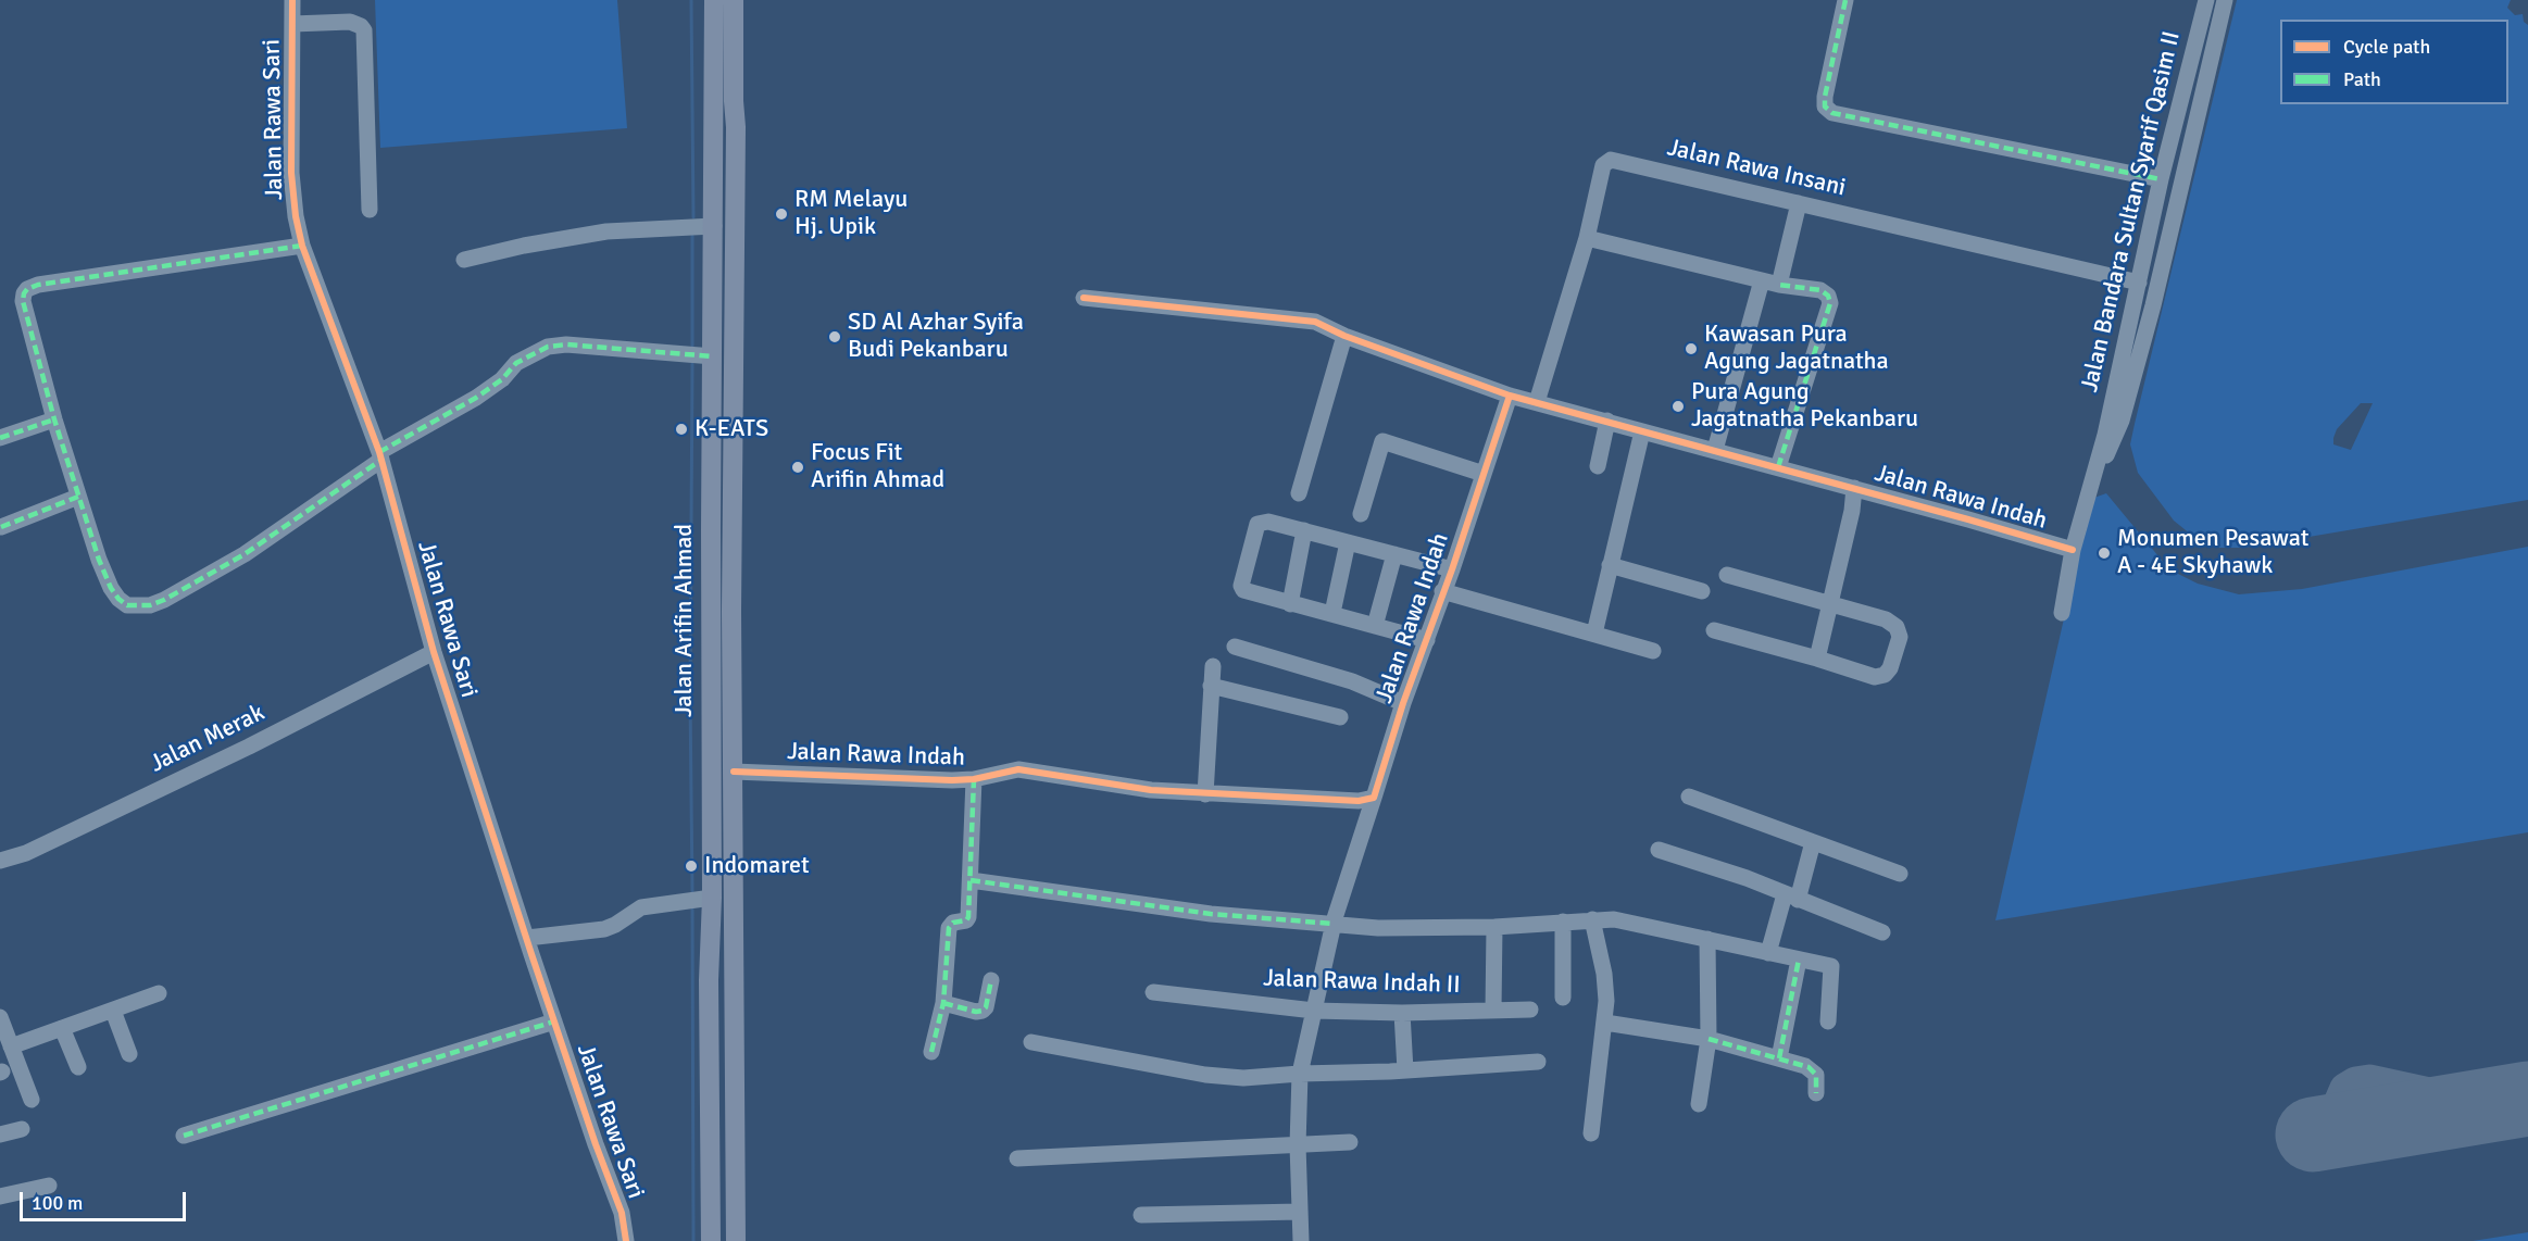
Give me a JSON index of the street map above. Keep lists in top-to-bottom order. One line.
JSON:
{"streets":{"main road":["Jalan Arifin Ahmad"],"street":["Jalan Rawa Sari","Jalan Rawa Insani","Jalan Bandara Sultan Syarif Qasim II","Jalan Rawa Indah","Jalan Merak","Jalan Rawa Indah II"]},"crossings":[["Jalan Rawa Sari","Jalan Merak"],["Jalan Rawa Insani","Jalan Bandara Sultan Syarif Qasim II"],["Jalan Rawa Insani","Jalan Rawa Indah"],["Jalan Rawa Indah","Jalan Arifin Ahmad"]],"places":["RM Melayu Hj. Upik","SD Al Azhar Syifa Budi Pekanbaru","Kawasan Pura Agung Jagatnatha","Pura Agung Jagatnatha Pekanbaru","K-EATS","Focus Fit Arifin Ahmad","Monumen Pesawat A - 4E Skyhawk","Indomaret"],"legend":["Cycle path","Path"],"scale_bar":"100 m"}
